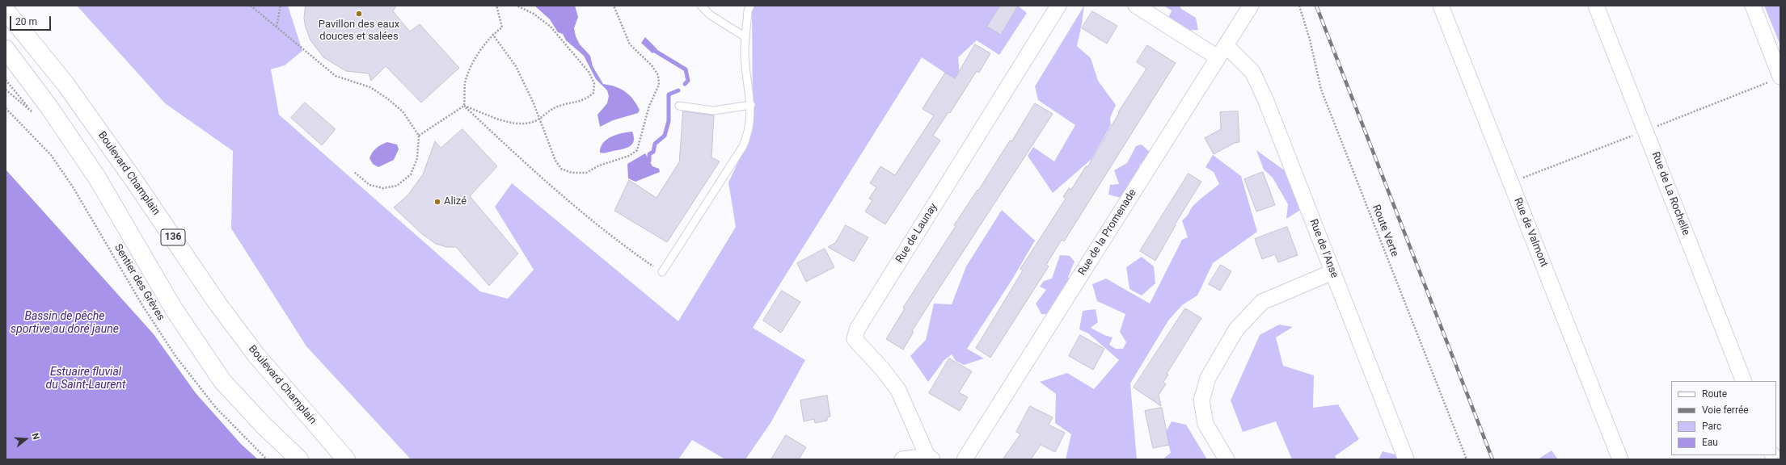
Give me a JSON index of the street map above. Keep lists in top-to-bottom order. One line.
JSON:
{"streets":{"main road":["Boulevard Champlain","136"],"street":["Rue de La Rochelle","Rue de la Promenade","Rue de Valmont","Rue de Launay","Rue de l'Anse"],"path":["Route Verte","Sentier des Grèves"]},"crossings":[["Rue de la Promenade","Rue de l'Anse"]],"water":["Bassin de pêche sportive au doré jaune","Estuaire fluvial du Saint-Laurent"],"places":["Pavillon des eaux douces et salées","Alizé"],"legend":["Route","Voie ferrée","Parc","Eau"],"scale_bar":"20 m","north":"right"}
